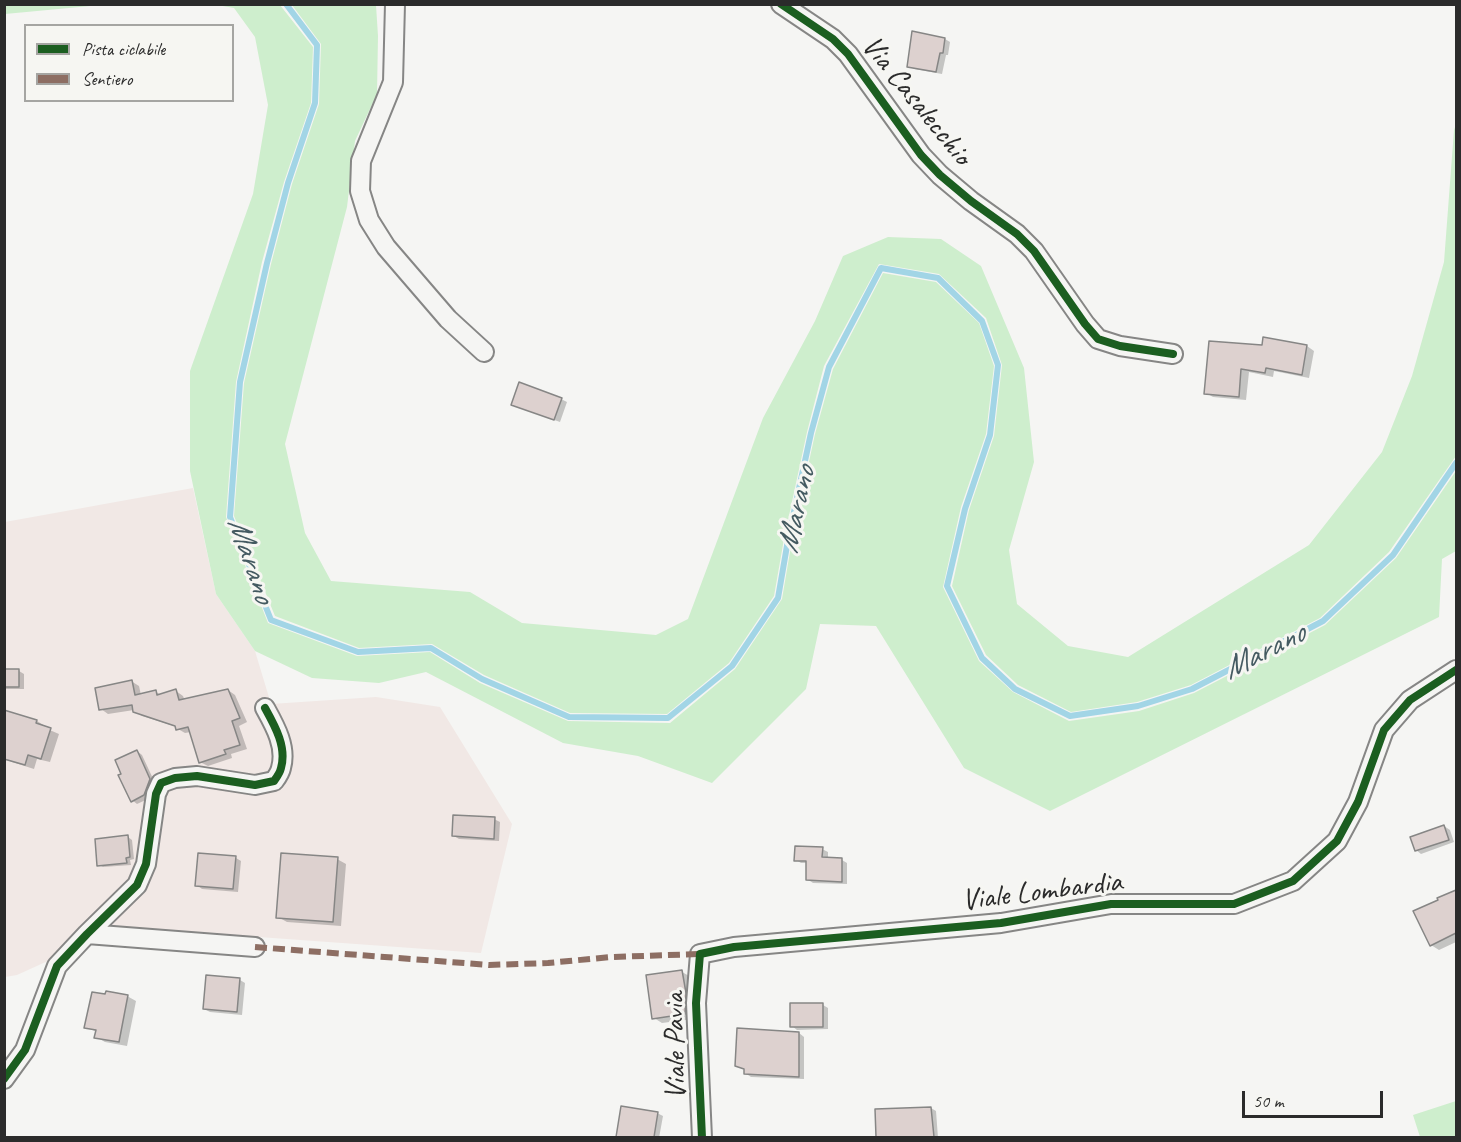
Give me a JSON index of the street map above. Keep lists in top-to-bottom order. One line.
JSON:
{"streets":{"street":["Via Casalecchio","Viale Lombardia","Viale Pavia"]},"crossings":[["Viale Lombardia","Viale Pavia"]],"water":["Marano"],"legend":["Pista ciclabile","Sentiero"],"scale_bar":"50 m"}
